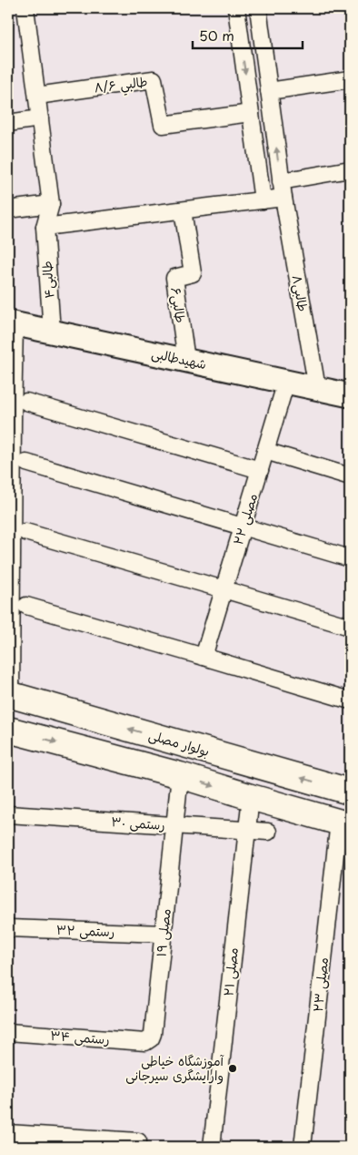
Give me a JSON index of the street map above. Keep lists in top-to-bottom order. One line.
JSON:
{"streets":{"main road":["بولوار مصلی"],"street":["طالبي ۸/۶","طالبی۴","طالبی۸","طالبی۶","شهیدطالبی","مصلی ۲۲","رستمی ۳۰","رستمی ۳۲","مصلی ۱۹","مصلی ۲۱","مصلی ۲۳","رستمی ۳۴"]},"crossings":[["طالبی۴","شهیدطالبی"],["طالبی۸","شهیدطالبی"],["طالبی۶","شهیدطالبی"],["شهیدطالبی","مصلی ۲۲"],["رستمی ۳۰","مصلی ۱۹"],["رستمی ۳۰","مصلی ۲۱"],["رستمی ۳۲","مصلی ۱۹"],["مصلی ۱۹","رستمی ۳۴"]],"places":["آموزشگاه خیاطی وارایشگری سیرجانی"],"scale_bar":"50 m"}
